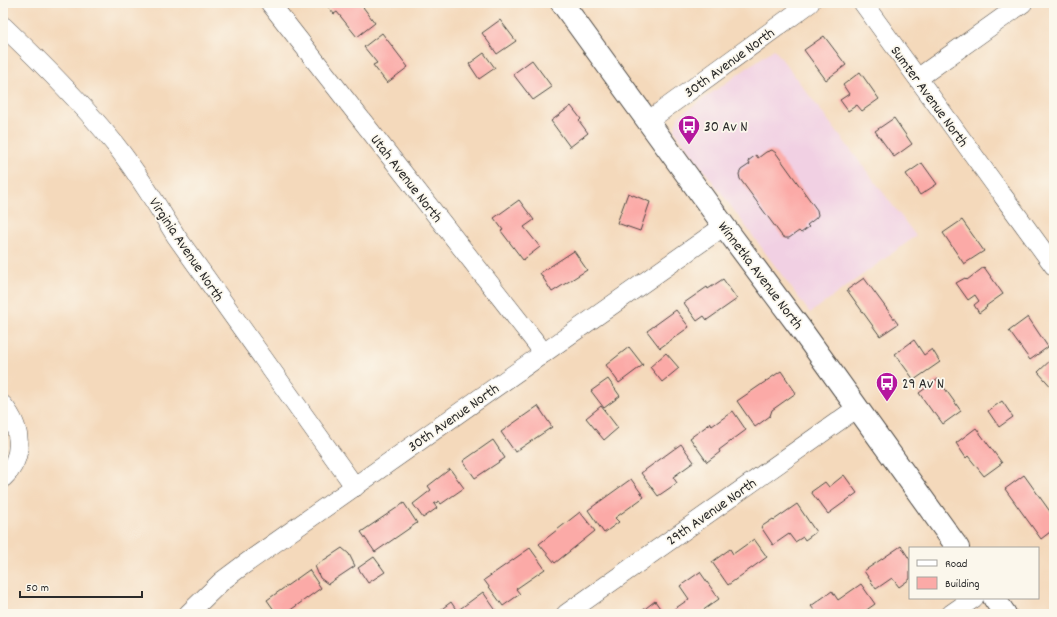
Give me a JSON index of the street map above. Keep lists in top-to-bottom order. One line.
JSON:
{"streets":{"main road":["Winnetka Avenue North"],"street":["30th Avenue North","Sumter Avenue North","Utah Avenue North","Virginia Avenue North","29th Avenue North"]},"crossings":[["30th Avenue North","Utah Avenue North"],["30th Avenue North","Virginia Avenue North"],["30th Avenue North","Winnetka Avenue North"],["Winnetka Avenue North","29th Avenue North"]],"places":{"bus stop":["30 Av N","29 Av N"]},"legend":["Road","Building"],"scale_bar":"50 m"}
